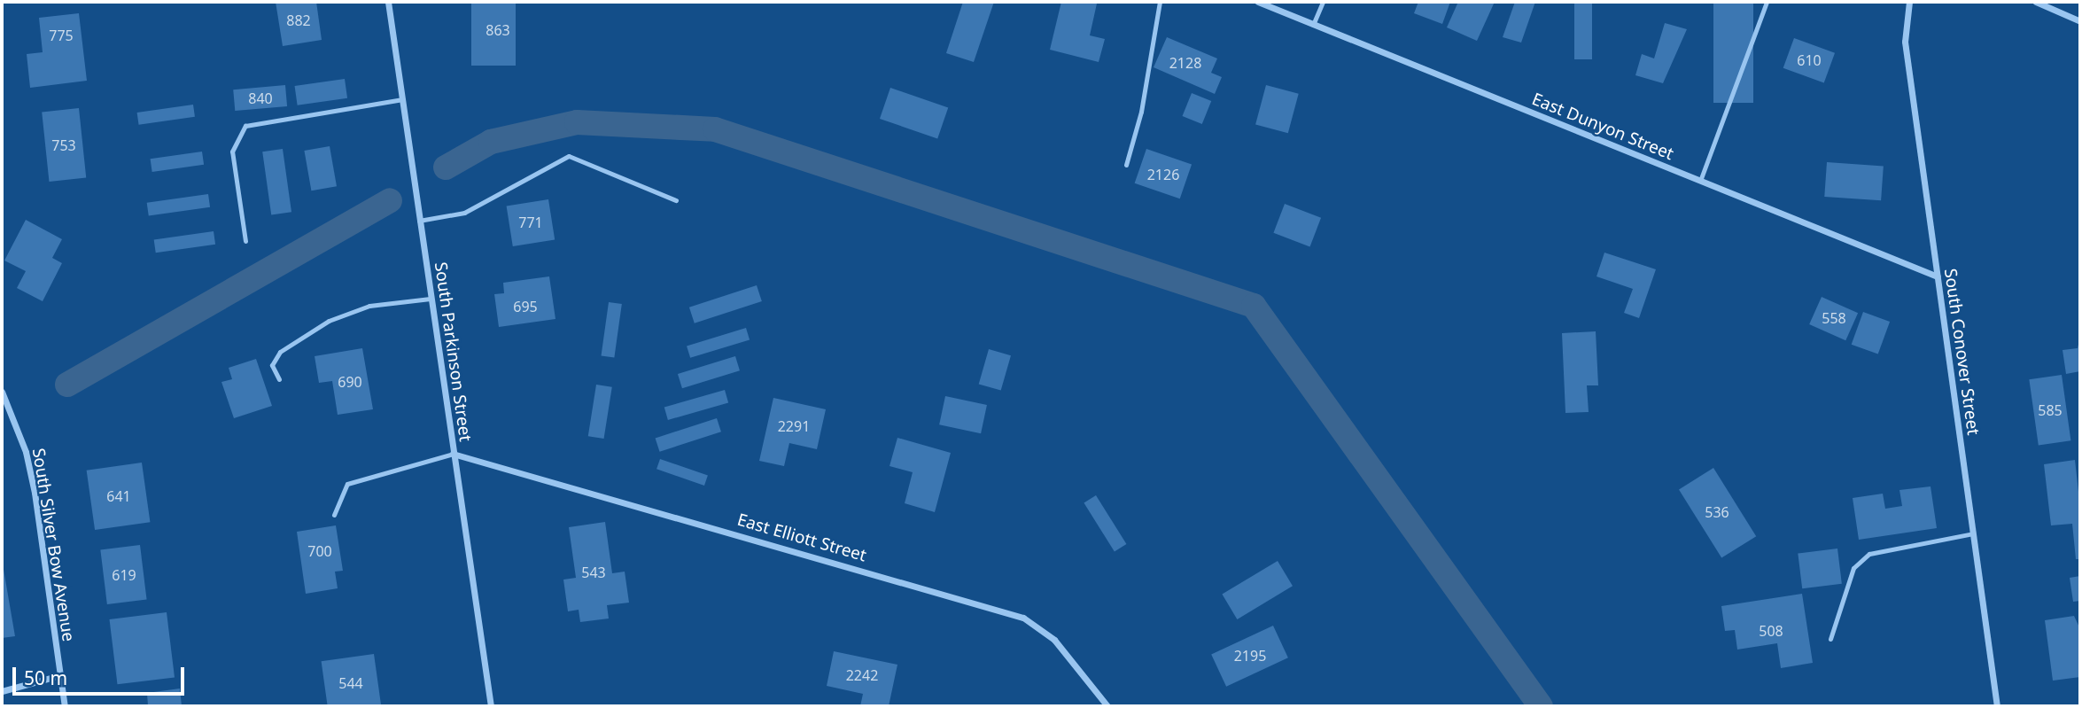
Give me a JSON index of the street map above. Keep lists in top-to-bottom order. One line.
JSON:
{"streets":{"street":["East Dunyon Street","South Parkinson Street","South Conover Street","East Elliott Street","South Silver Bow Avenue"]},"crossings":[["East Dunyon Street","South Conover Street"],["South Parkinson Street","East Elliott Street"]],"house_numbers":["882","863","775","610","2128","840","753","2126","771","695","558","690","585","2291","641","536","700","543","619","508","2195","2242","544"],"scale_bar":"50 m"}
